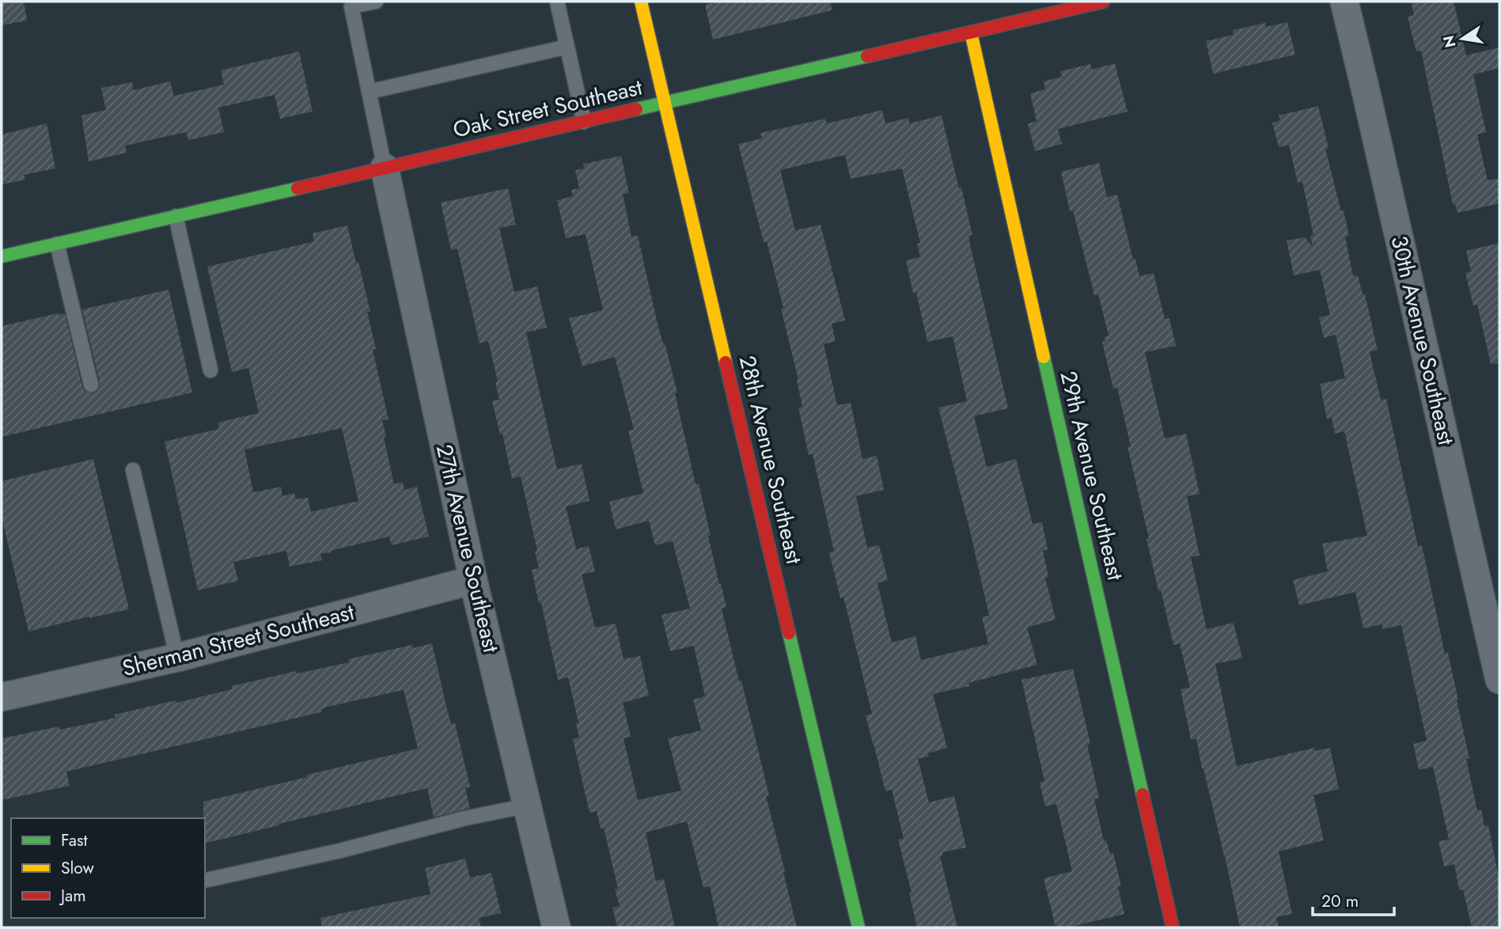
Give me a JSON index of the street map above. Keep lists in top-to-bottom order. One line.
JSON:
{"streets":{"street":["Oak Street Southeast","30th Avenue Southeast","28th Avenue Southeast","29th Avenue Southeast","27th Avenue Southeast","Sherman Street Southeast"]},"crossings":[["Oak Street Southeast","28th Avenue Southeast"],["Oak Street Southeast","29th Avenue Southeast"],["Oak Street Southeast","27th Avenue Southeast"],["27th Avenue Southeast","Sherman Street Southeast"]],"legend":["Fast","Slow","Jam"],"scale_bar":"20 m","north":"left"}
